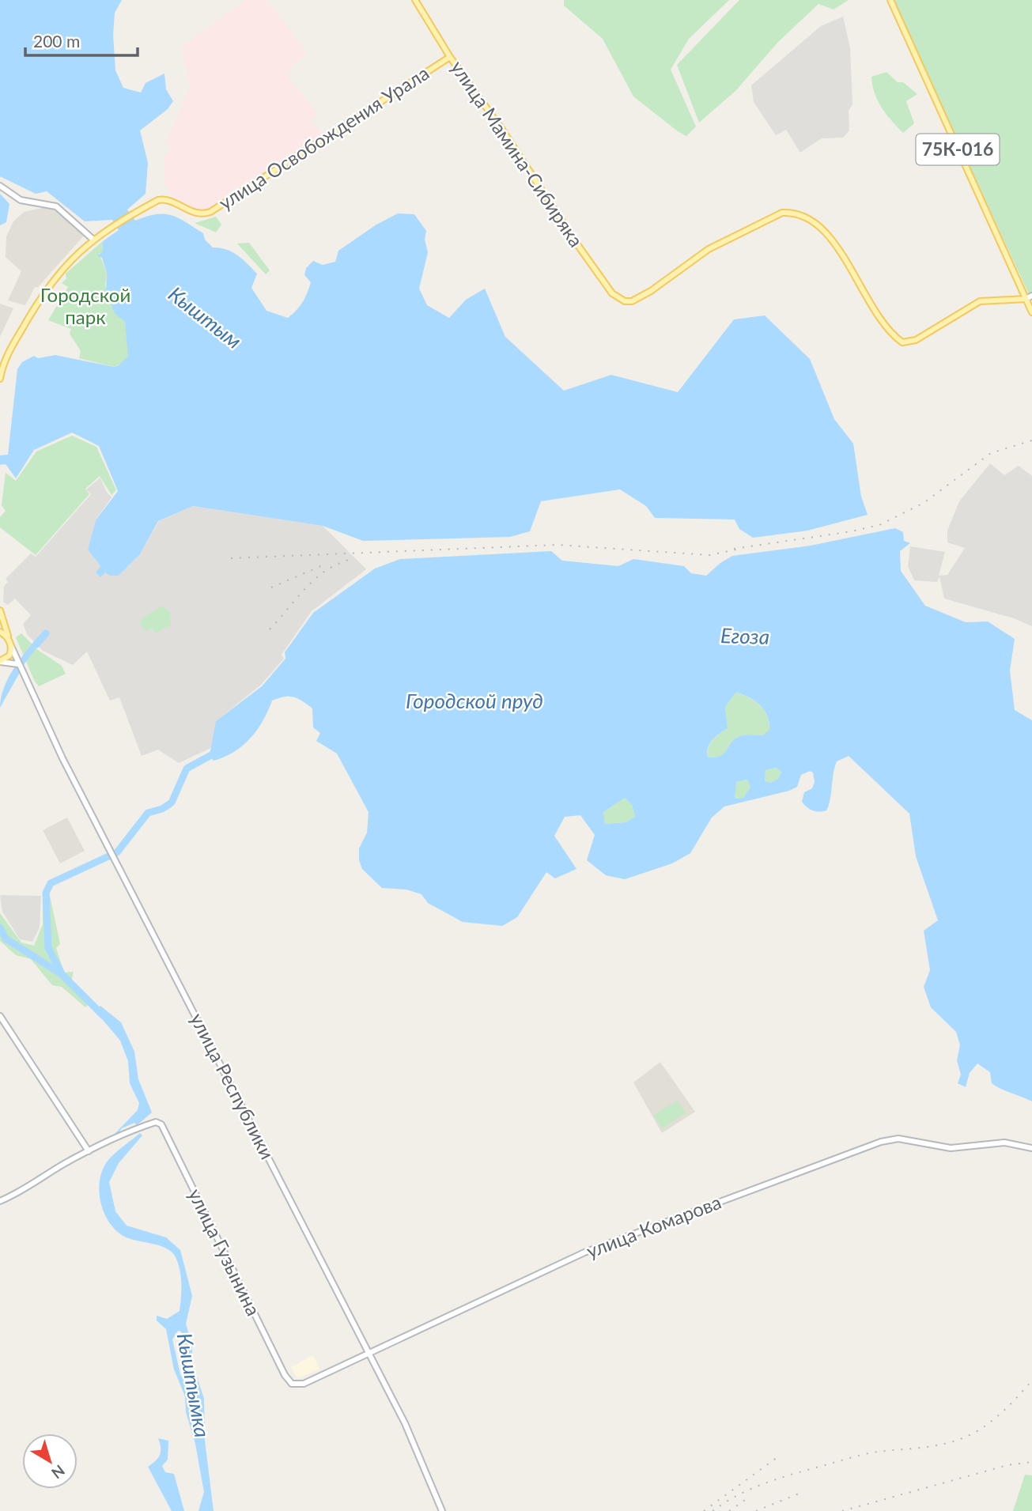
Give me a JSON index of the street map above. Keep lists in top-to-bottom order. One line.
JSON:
{"streets":{"main road":["улица Освобождения Урала","75К-016","улица Мамина-Сибиряка"],"street":["улица Республики","улица Комарова","улица Гузынина"]},"crossings":[["улица Освобождения Урала","улица Мамина-Сибиряка"],["75К-016","улица Мамина-Сибиряка"],["улица Республики","улица Комарова"],["улица Комарова","улица Гузынина"]],"water":["Кыштым","Егоза","Городской пруд","Кыштымка"],"parks":["Городской парк"],"scale_bar":"200 m","north":"bottom right"}
